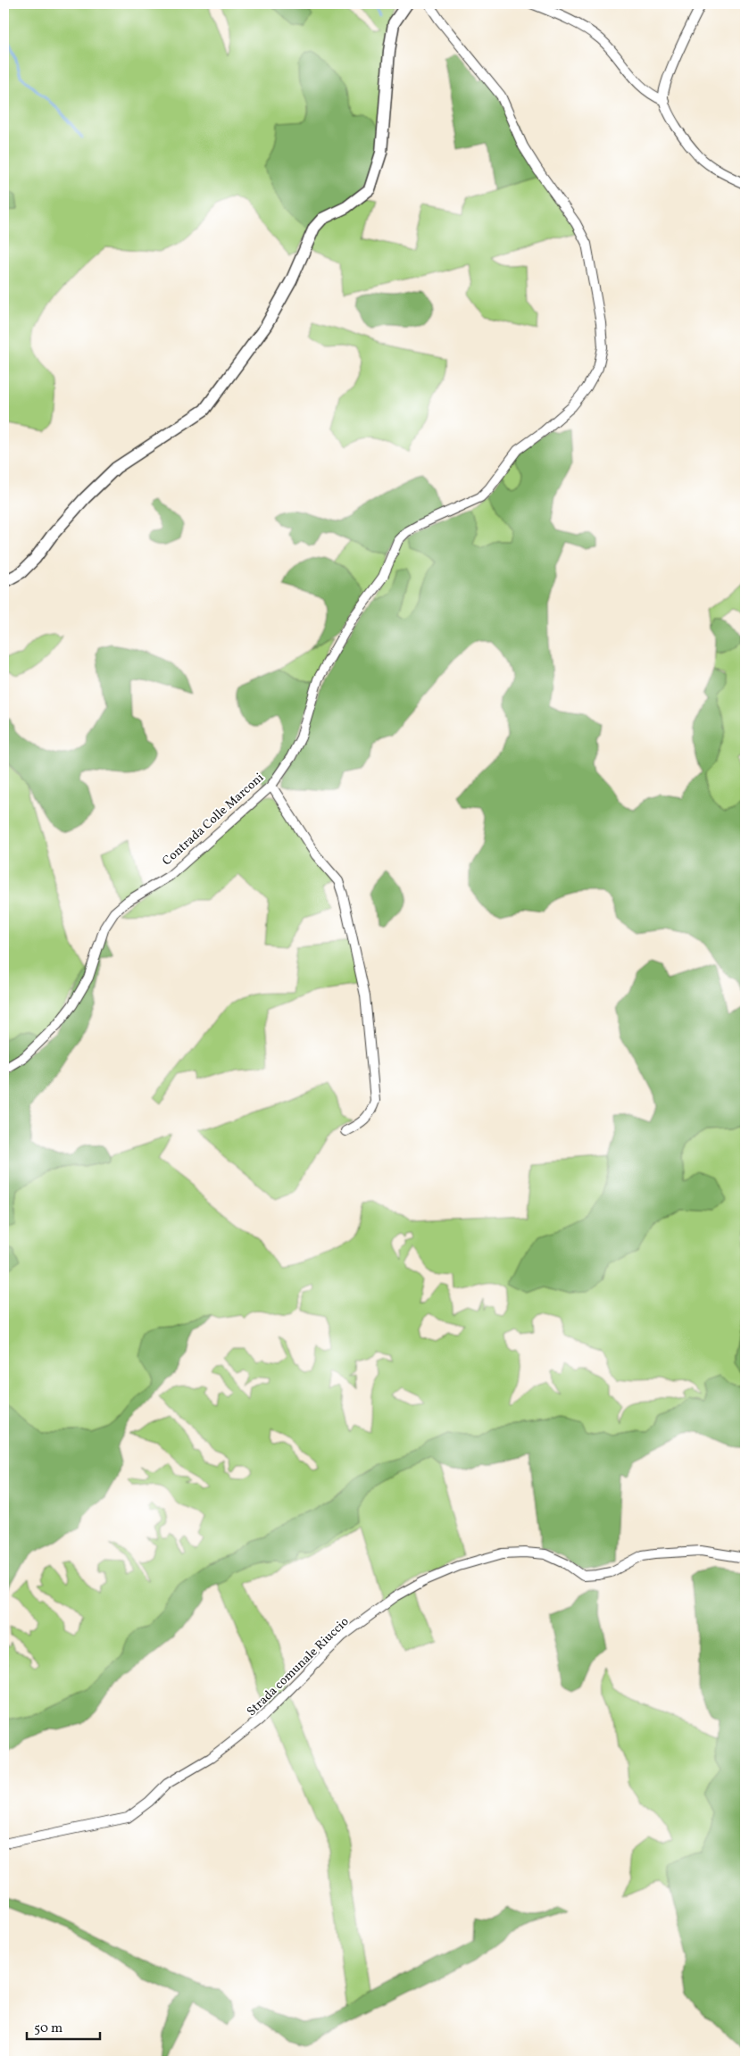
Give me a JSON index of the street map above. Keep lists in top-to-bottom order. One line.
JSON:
{"streets":{"street":["Contrada Colle Marconi","Strada comunale Riuccio"]},"scale_bar":"50 m"}
